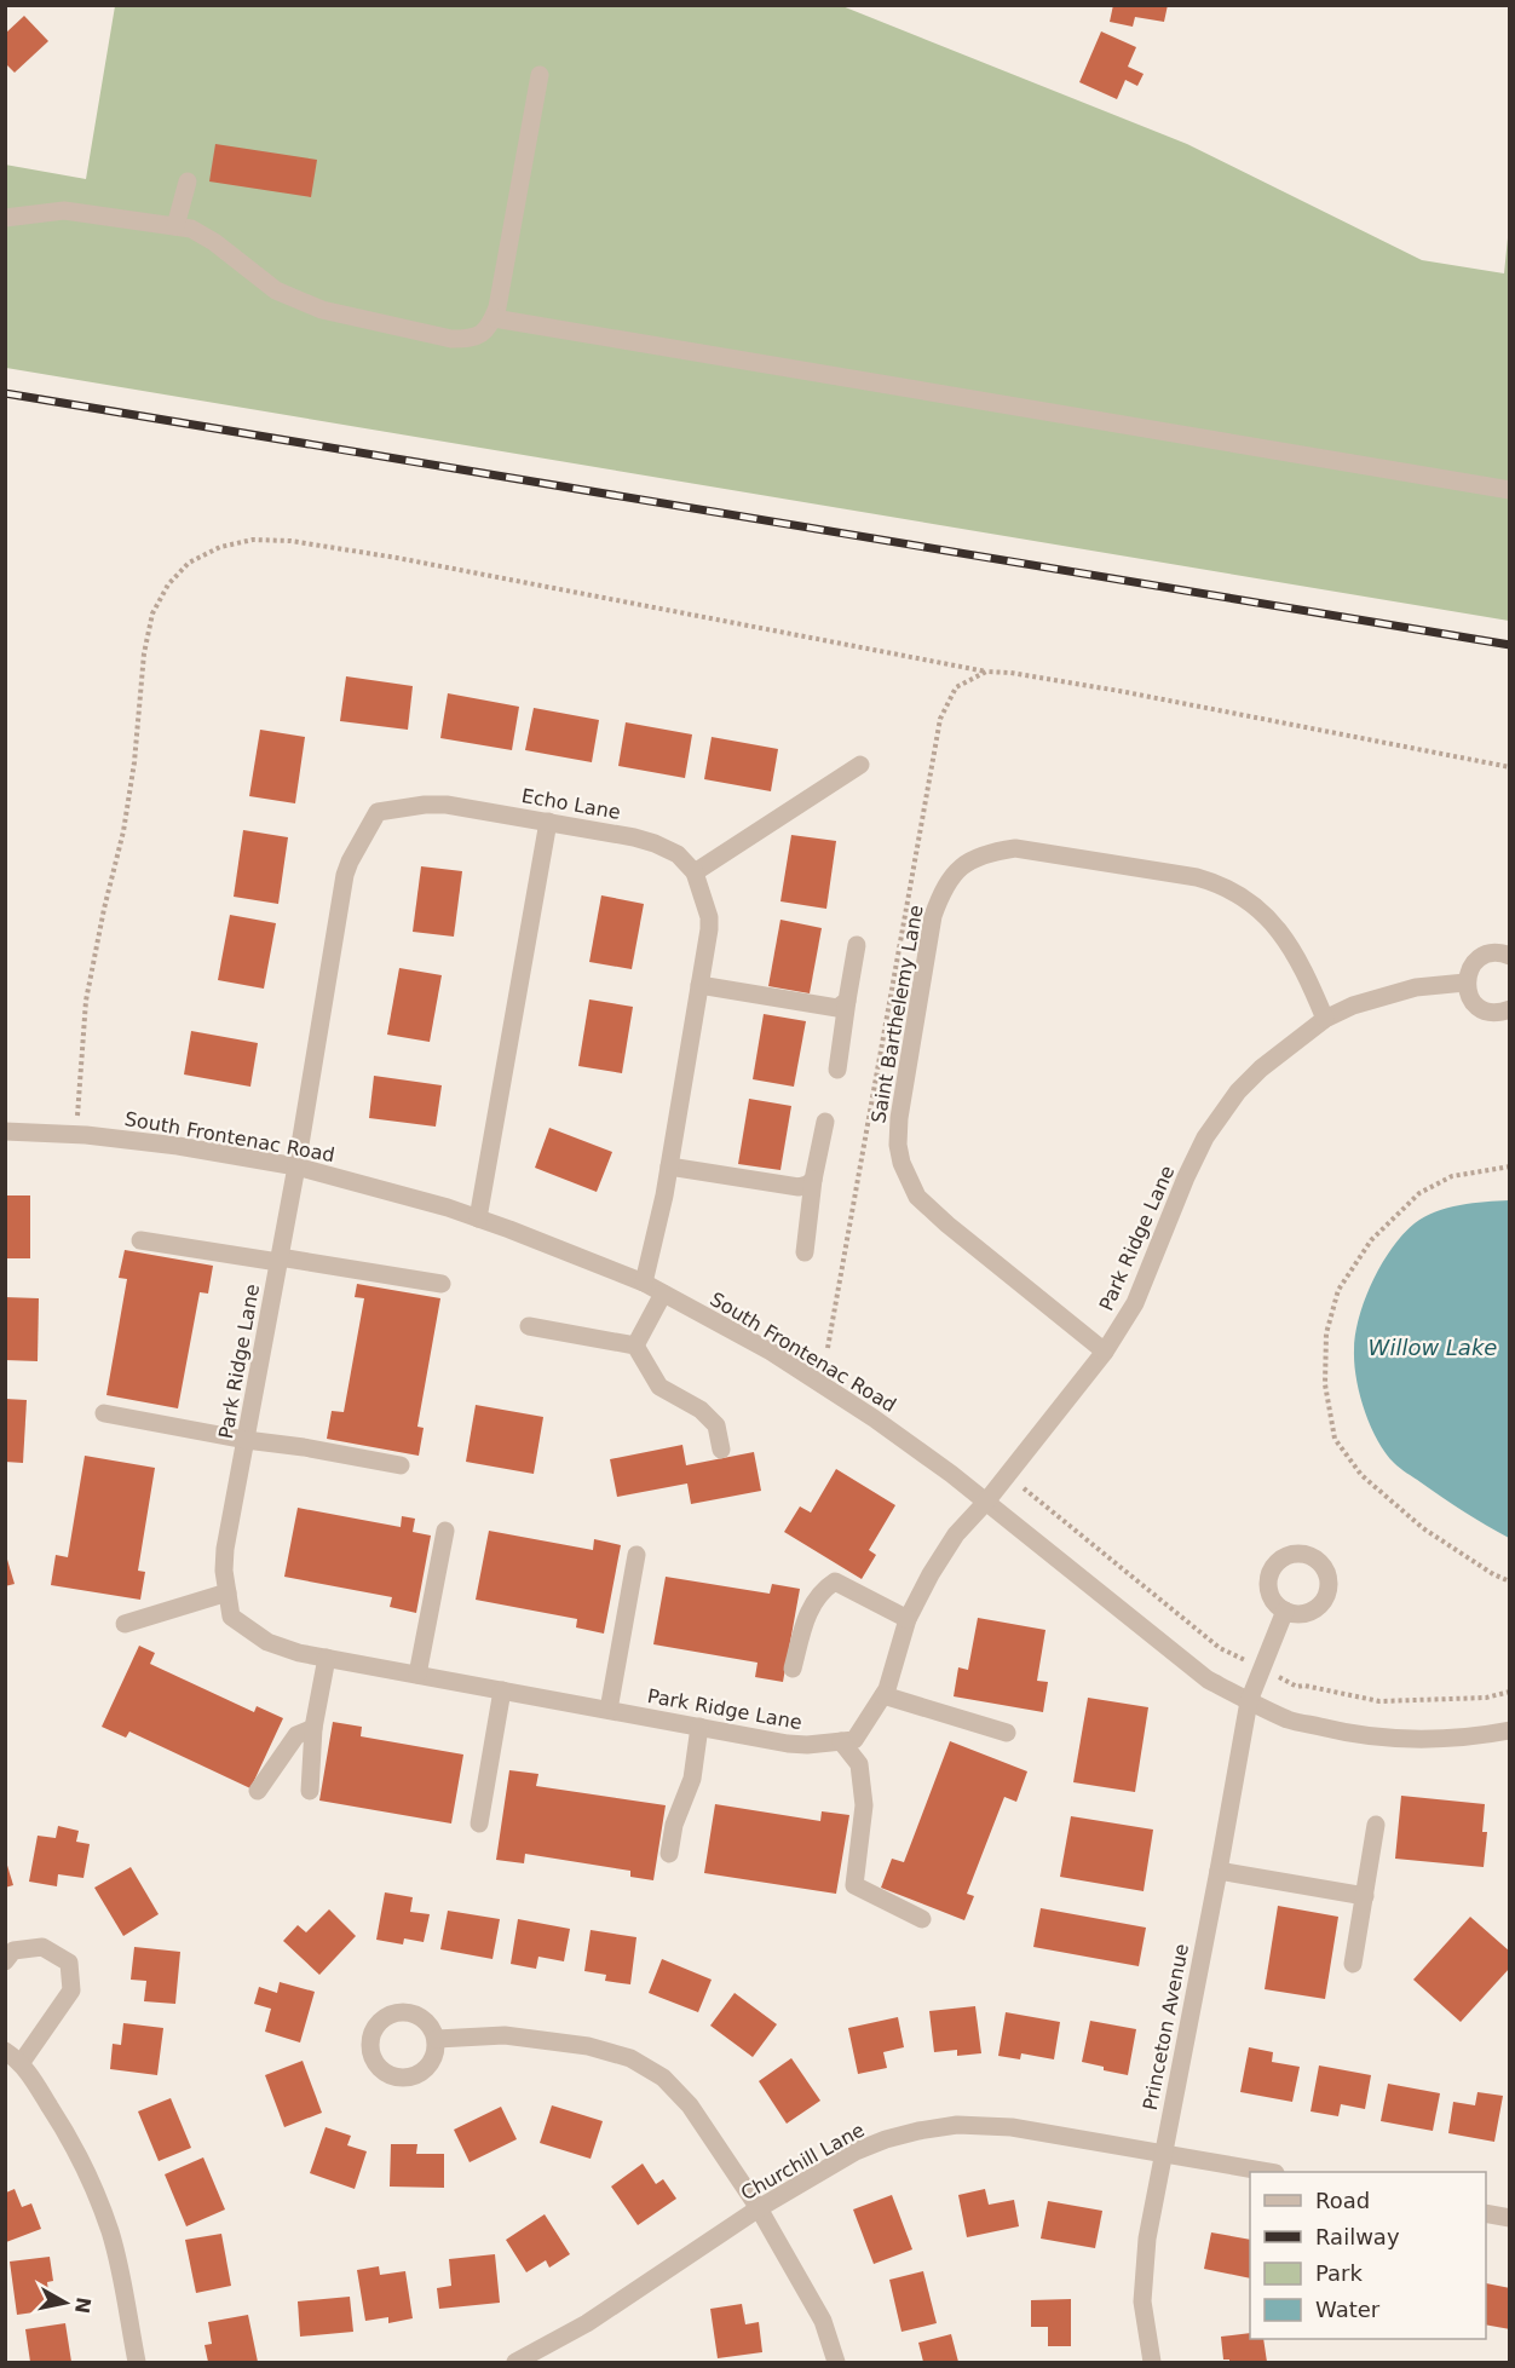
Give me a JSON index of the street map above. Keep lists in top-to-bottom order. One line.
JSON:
{"streets":{"street":["Echo Lane","Saint Barthelemy Lane","South Frontenac Road","Park Ridge Lane","Princeton Avenue","Churchill Lane"]},"crossings":[["Echo Lane","South Frontenac Road"],["Echo Lane","Park Ridge Lane"],["Saint Barthelemy Lane","Park Ridge Lane"],["South Frontenac Road","Park Ridge Lane"],["South Frontenac Road","Princeton Avenue"],["Princeton Avenue","Churchill Lane"]],"water":["Willow Lake"],"legend":["Road","Railway","Park","Water"],"north":"right"}
